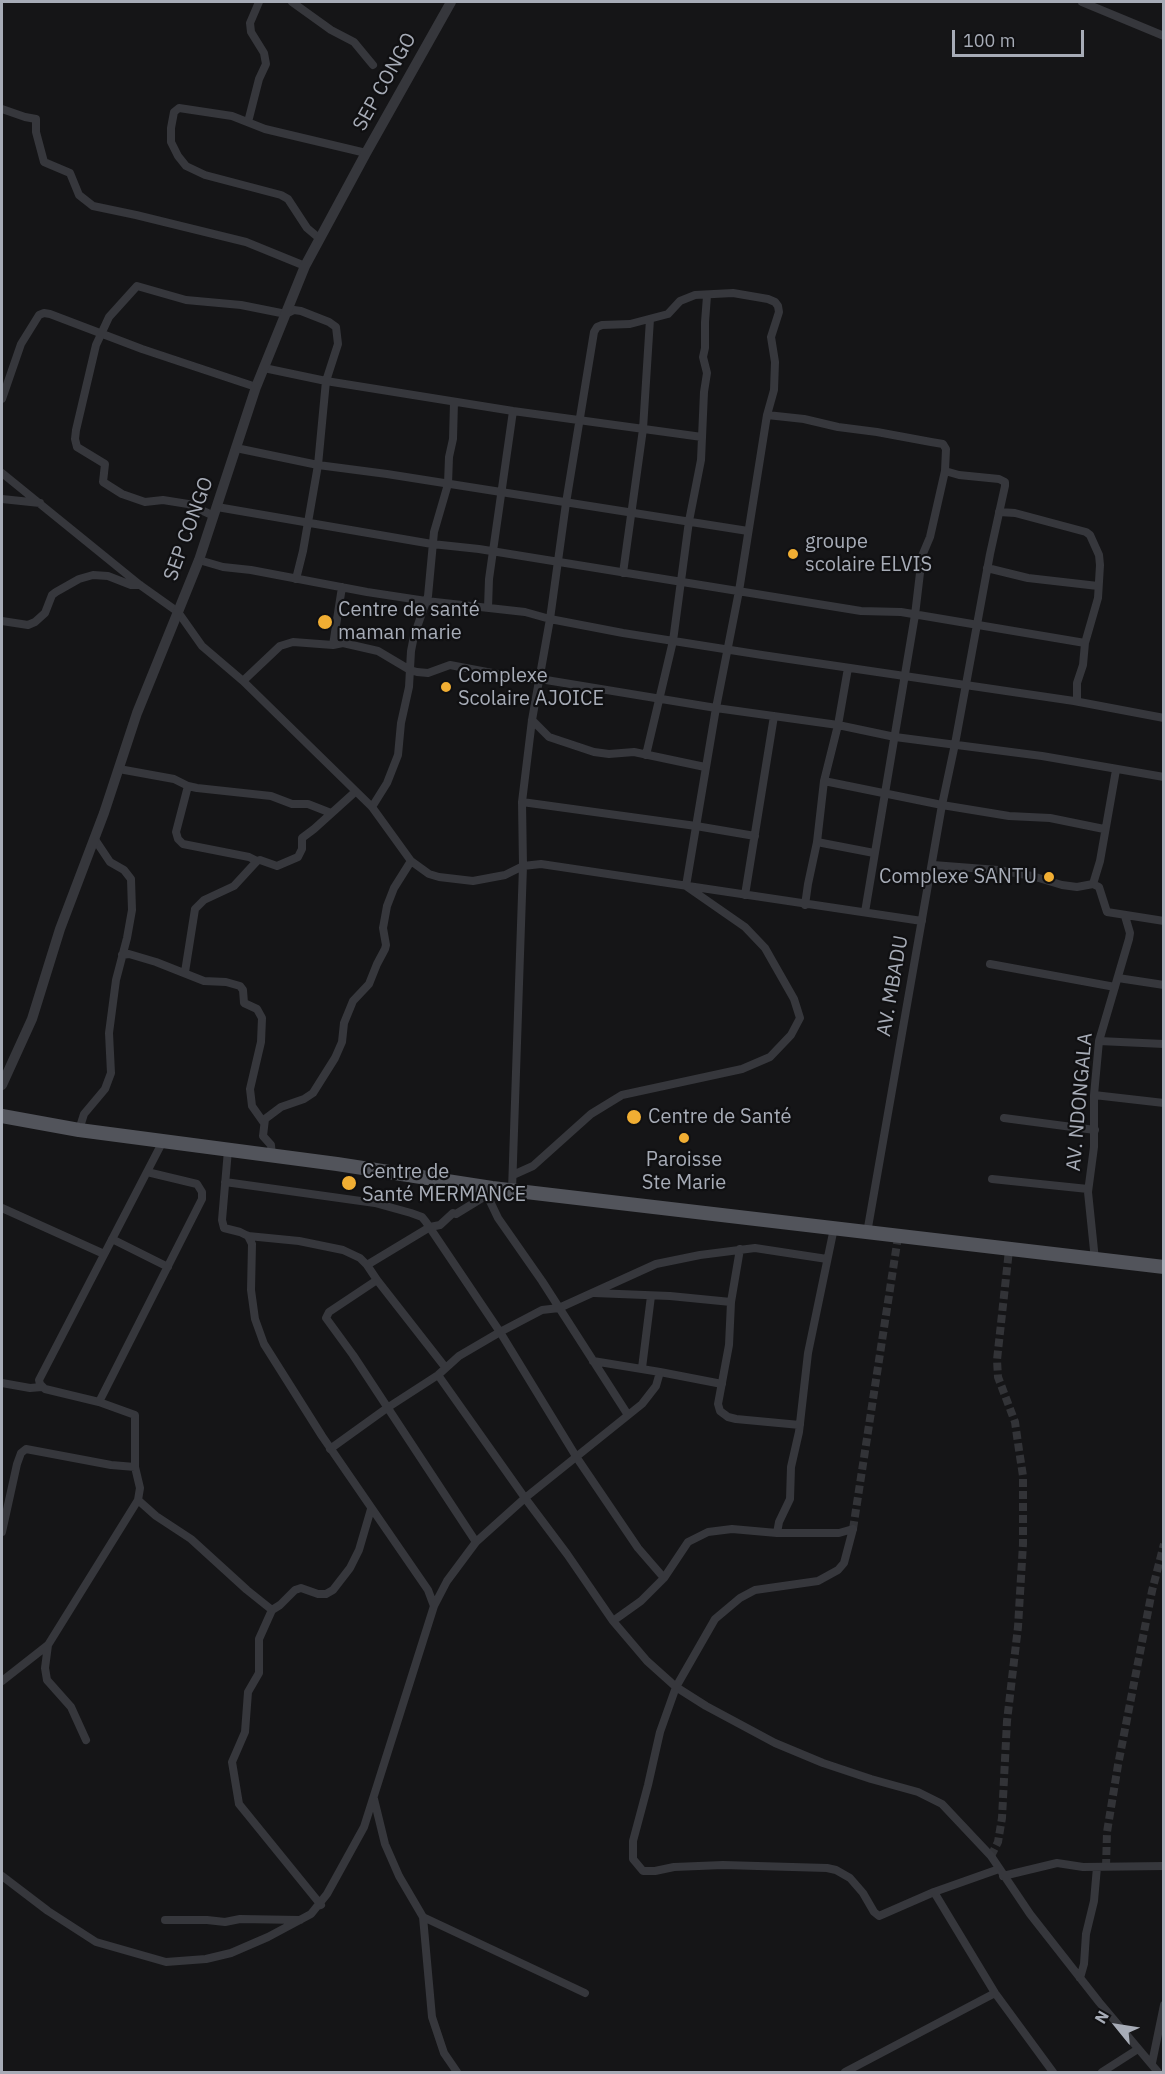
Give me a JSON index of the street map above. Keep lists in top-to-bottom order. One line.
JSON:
{"streets":{"street":["SEP CONGO","AV. MBADU","AV. NDONGALA"]},"places":["groupe scolaire ELVIS","Centre de santé maman marie","Complexe Scolaire AJOICE","Complexe SANTU","Centre de Santé","Paroisse Ste Marie","Centre de Santé MERMANCE"],"scale_bar":"100 m","north":"top left"}
